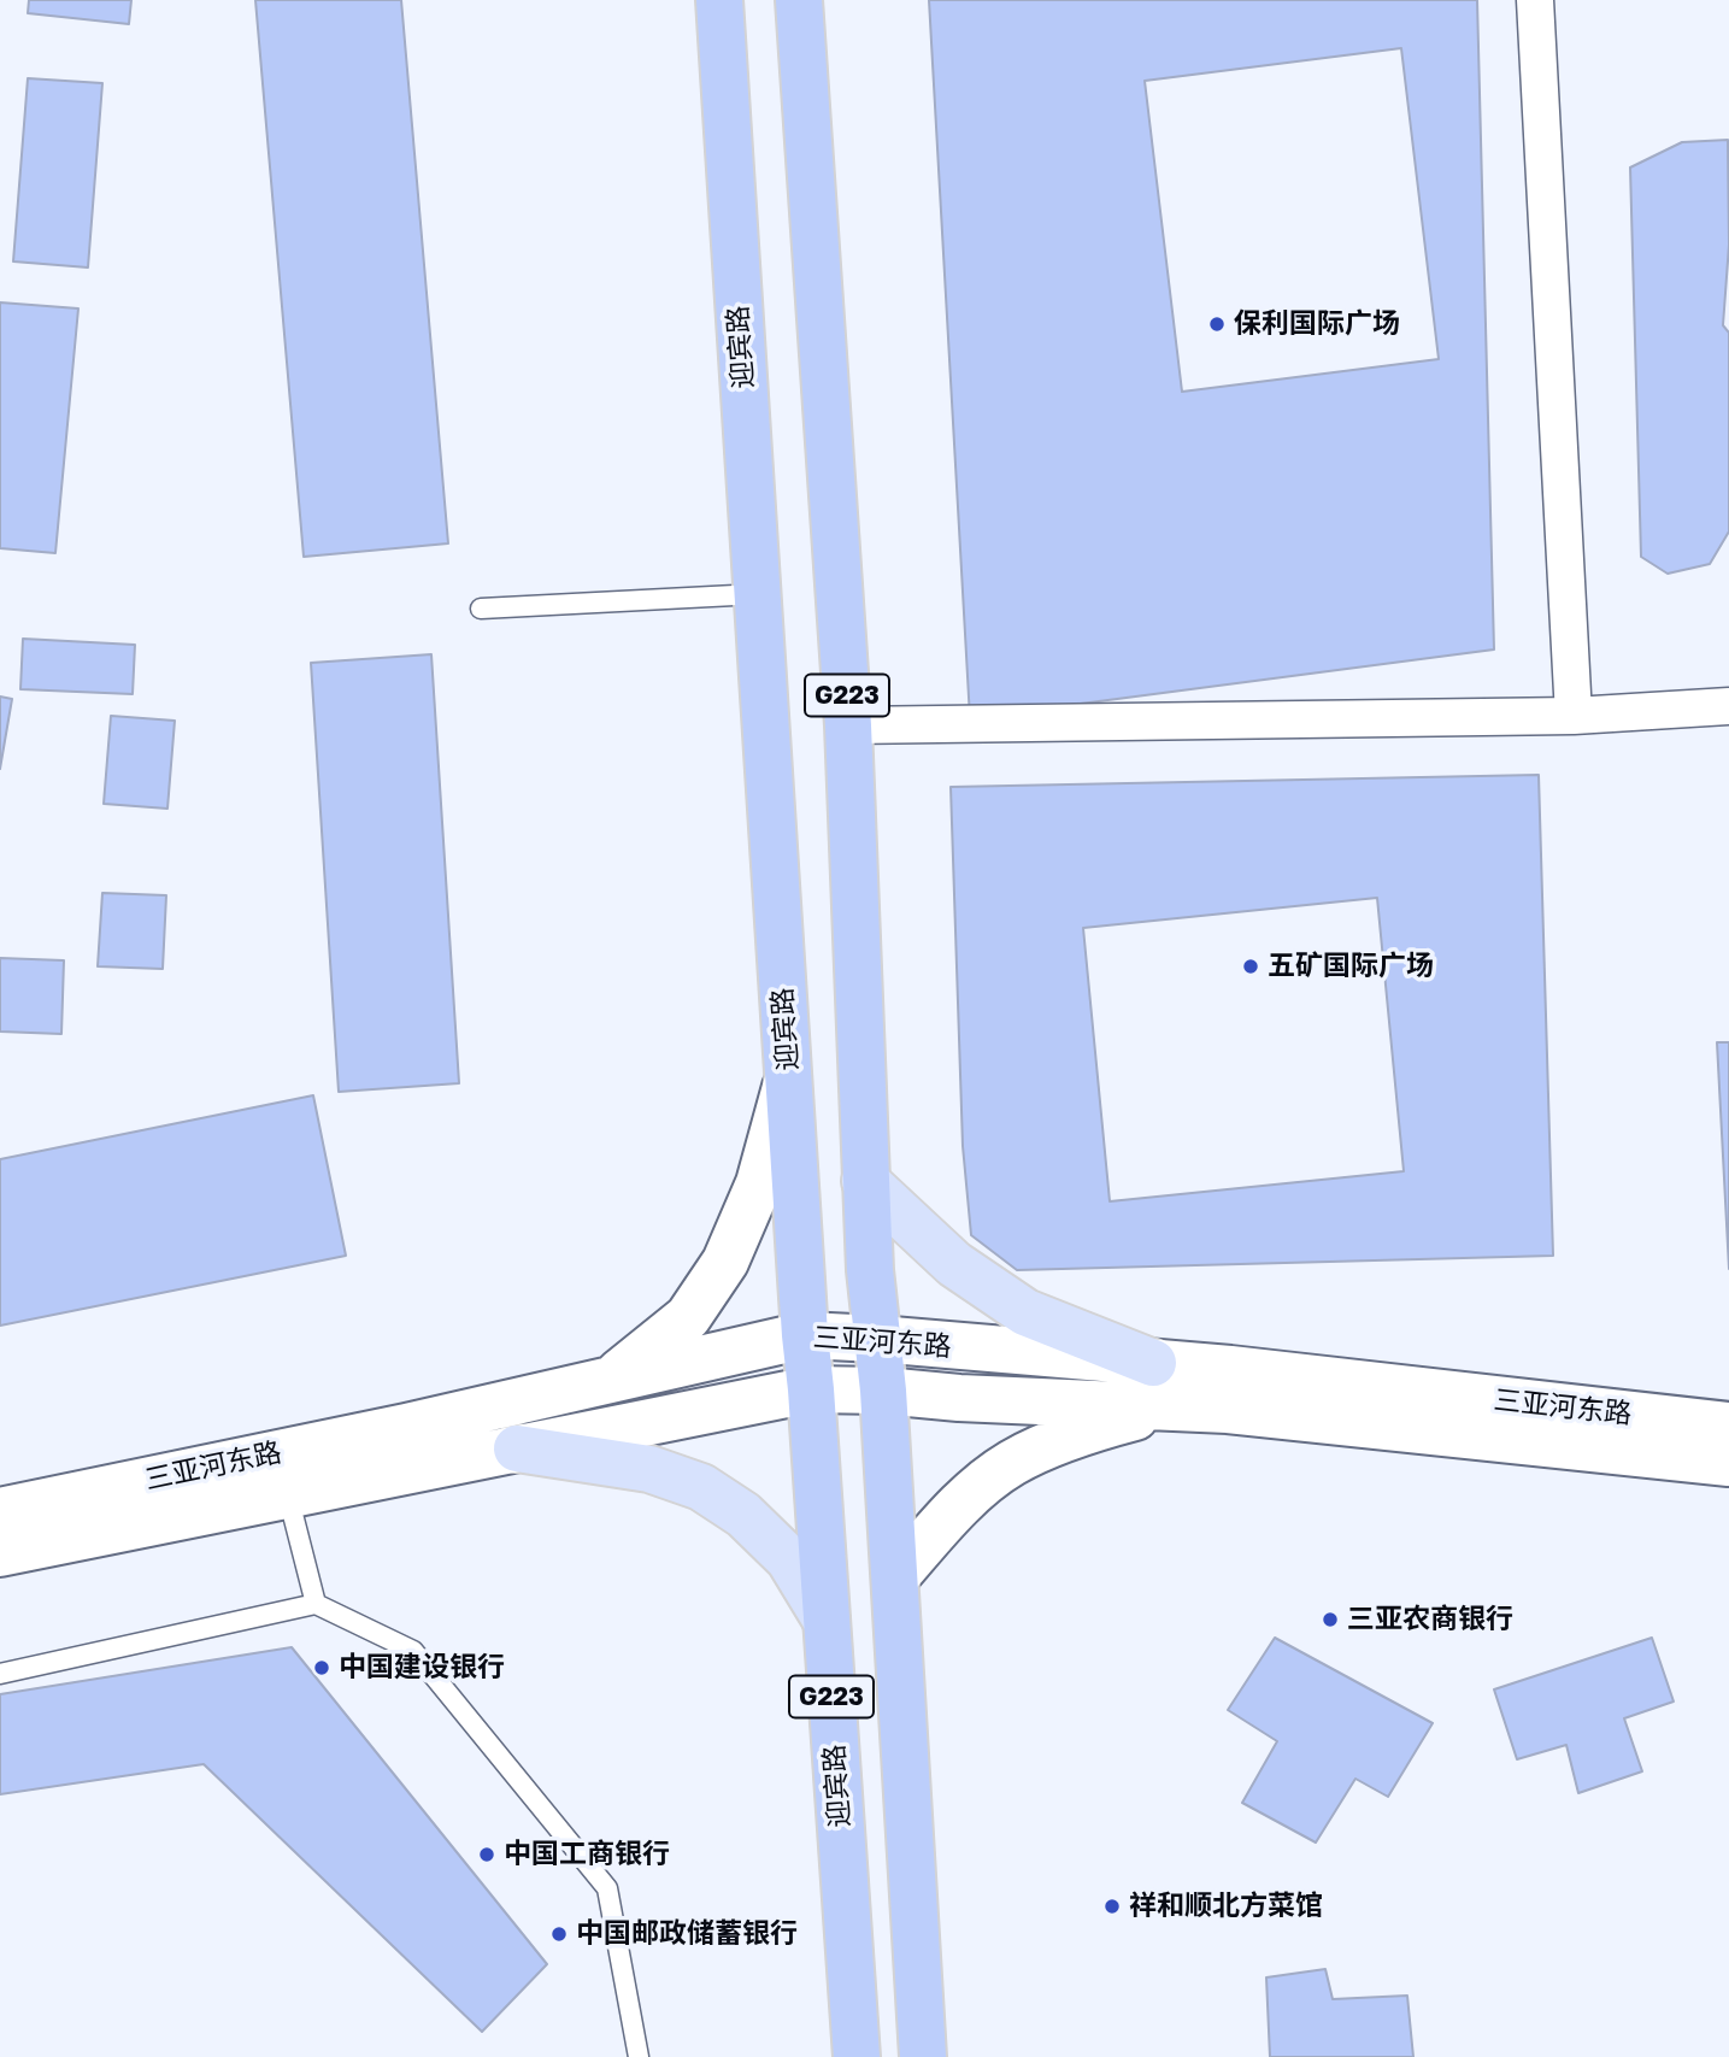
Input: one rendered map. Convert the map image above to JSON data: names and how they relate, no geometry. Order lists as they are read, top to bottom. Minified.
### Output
{"streets":{"highway":["迎宾路","G223"],"main road":["三亚河东路"]},"crossings":[["迎宾路","三亚河东路"],["G223","三亚河东路"]],"places":["保利国际广场","五矿国际广场","三亚农商银行","中国建设银行","中国工商银行","祥和顺北方菜馆","中国邮政储蓄银行"]}
